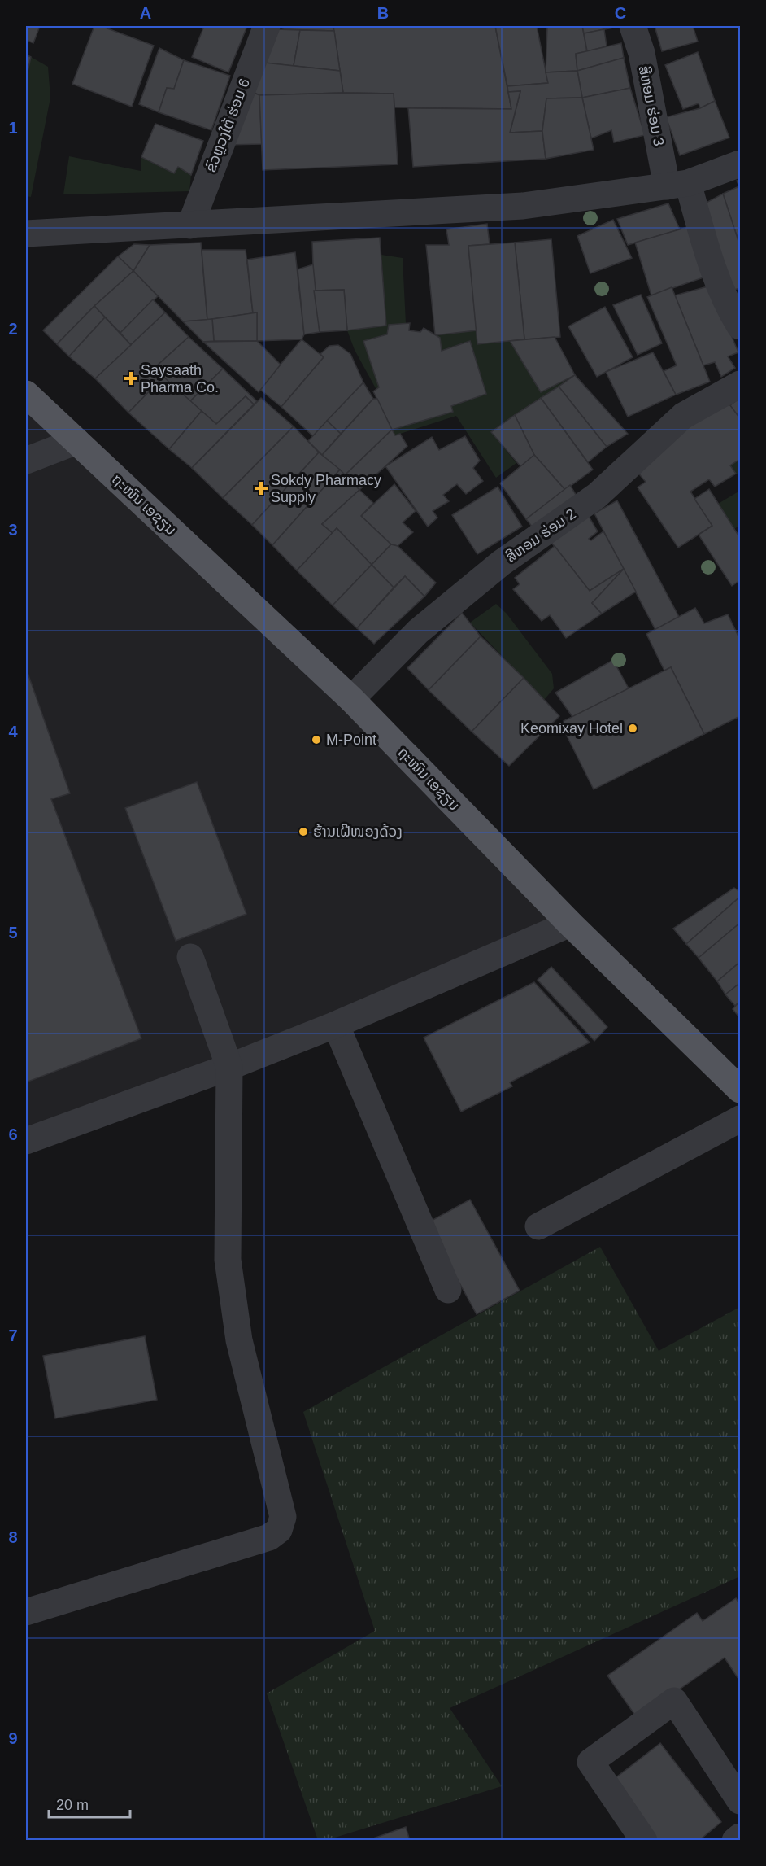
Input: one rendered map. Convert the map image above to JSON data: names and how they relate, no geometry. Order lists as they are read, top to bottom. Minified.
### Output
{"streets":{"main road":["ຖະໜົນ ເອຊຽນ"],"street":["ສີຫອມ ຮ່ອມ 3","ຂົວຫຼວງໃຕ້ ຮ່ອມ 6","ສີຫອມ ຮ່ອມ 2"]},"crossings":[["ຖະໜົນ ເອຊຽນ","ສີຫອມ ຮ່ອມ 2"]],"places":{"health":["Saysaath Pharma Co.","Sokdy Pharmacy Supply"],"other":["Keomixay Hotel","M-Point","ຮ້ານເຝີໜອງດ້ວງ"]},"scale_bar":"20 m","grid":{"columns":["A","B","C"],"rows":["1","2","3","4","5","6","7","8","9"]}}
